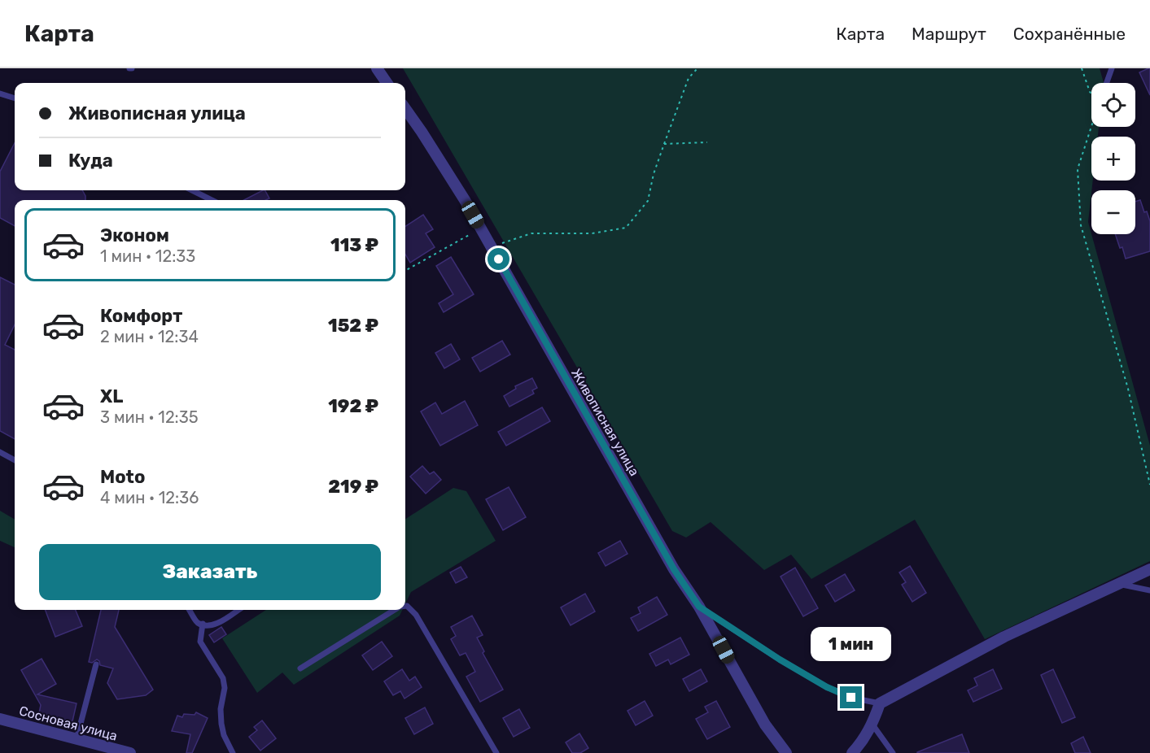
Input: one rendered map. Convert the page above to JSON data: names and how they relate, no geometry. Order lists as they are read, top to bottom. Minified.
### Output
{"streets":{"street":["Живописная улица","Сосновая улица"]},"page":{"header":"Карта","nav":["Карта","Маршрут","Сохранённые"],"map_buttons":["+","−"],"banner":["Живописная улица","Куда"],"list":[{"name":"Эконом","note":"1 мин · 12:33","value":"113 ₽"},{"name":"Комфорт","note":"2 мин · 12:34","value":"152 ₽"},{"name":"XL","note":"3 мин · 12:35","value":"192 ₽"},{"name":"Moto","note":"4 мин · 12:36","value":"219 ₽"}],"buttons":"Заказать","bubble":"1 мин"}}
